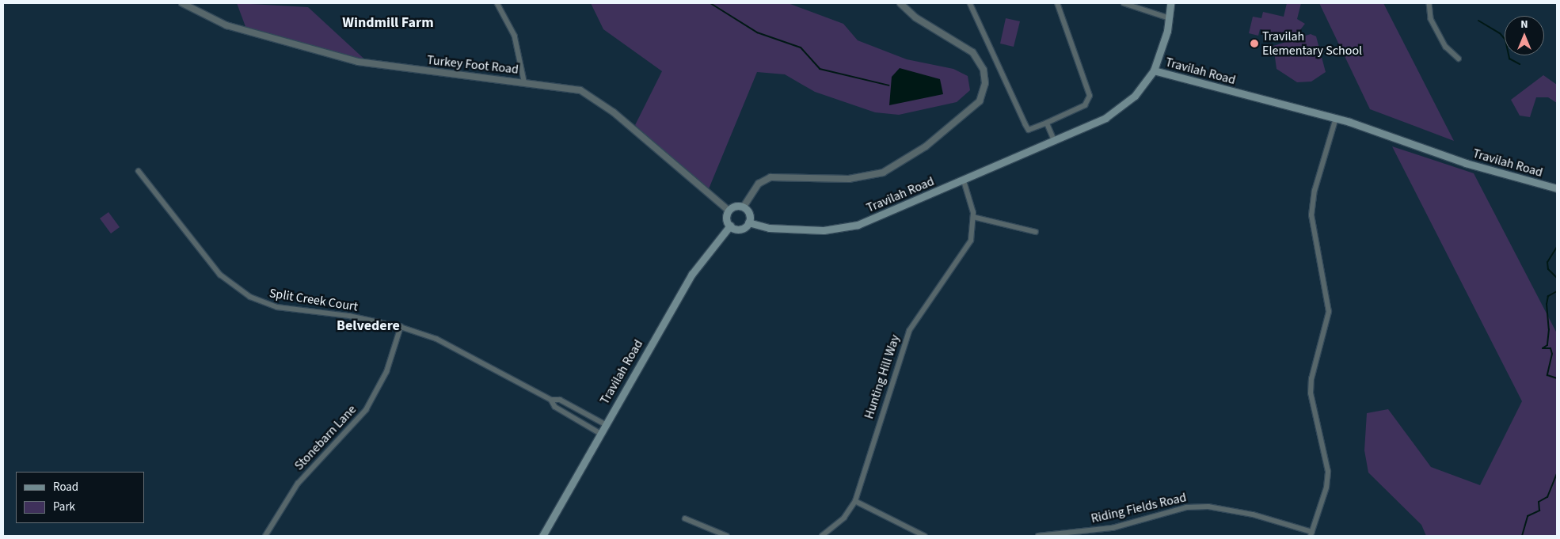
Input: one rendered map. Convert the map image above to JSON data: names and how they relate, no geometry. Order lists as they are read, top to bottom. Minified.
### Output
{"streets":{"main road":["Travilah Road"],"street":["Turkey Foot Road","Split Creek Court","Hunting Hill Way","Stonebarn Lane","Riding Fields Road"]},"crossings":[["Turkey Foot Road","Travilah Road"],["Travilah Road","Split Creek Court"],["Travilah Road","Hunting Hill Way"],["Split Creek Court","Stonebarn Lane"]],"districts":["Windmill Farm","Belvedere"],"places":["Travilah Elementary School"],"legend":["Road","Park"],"north":"top"}
